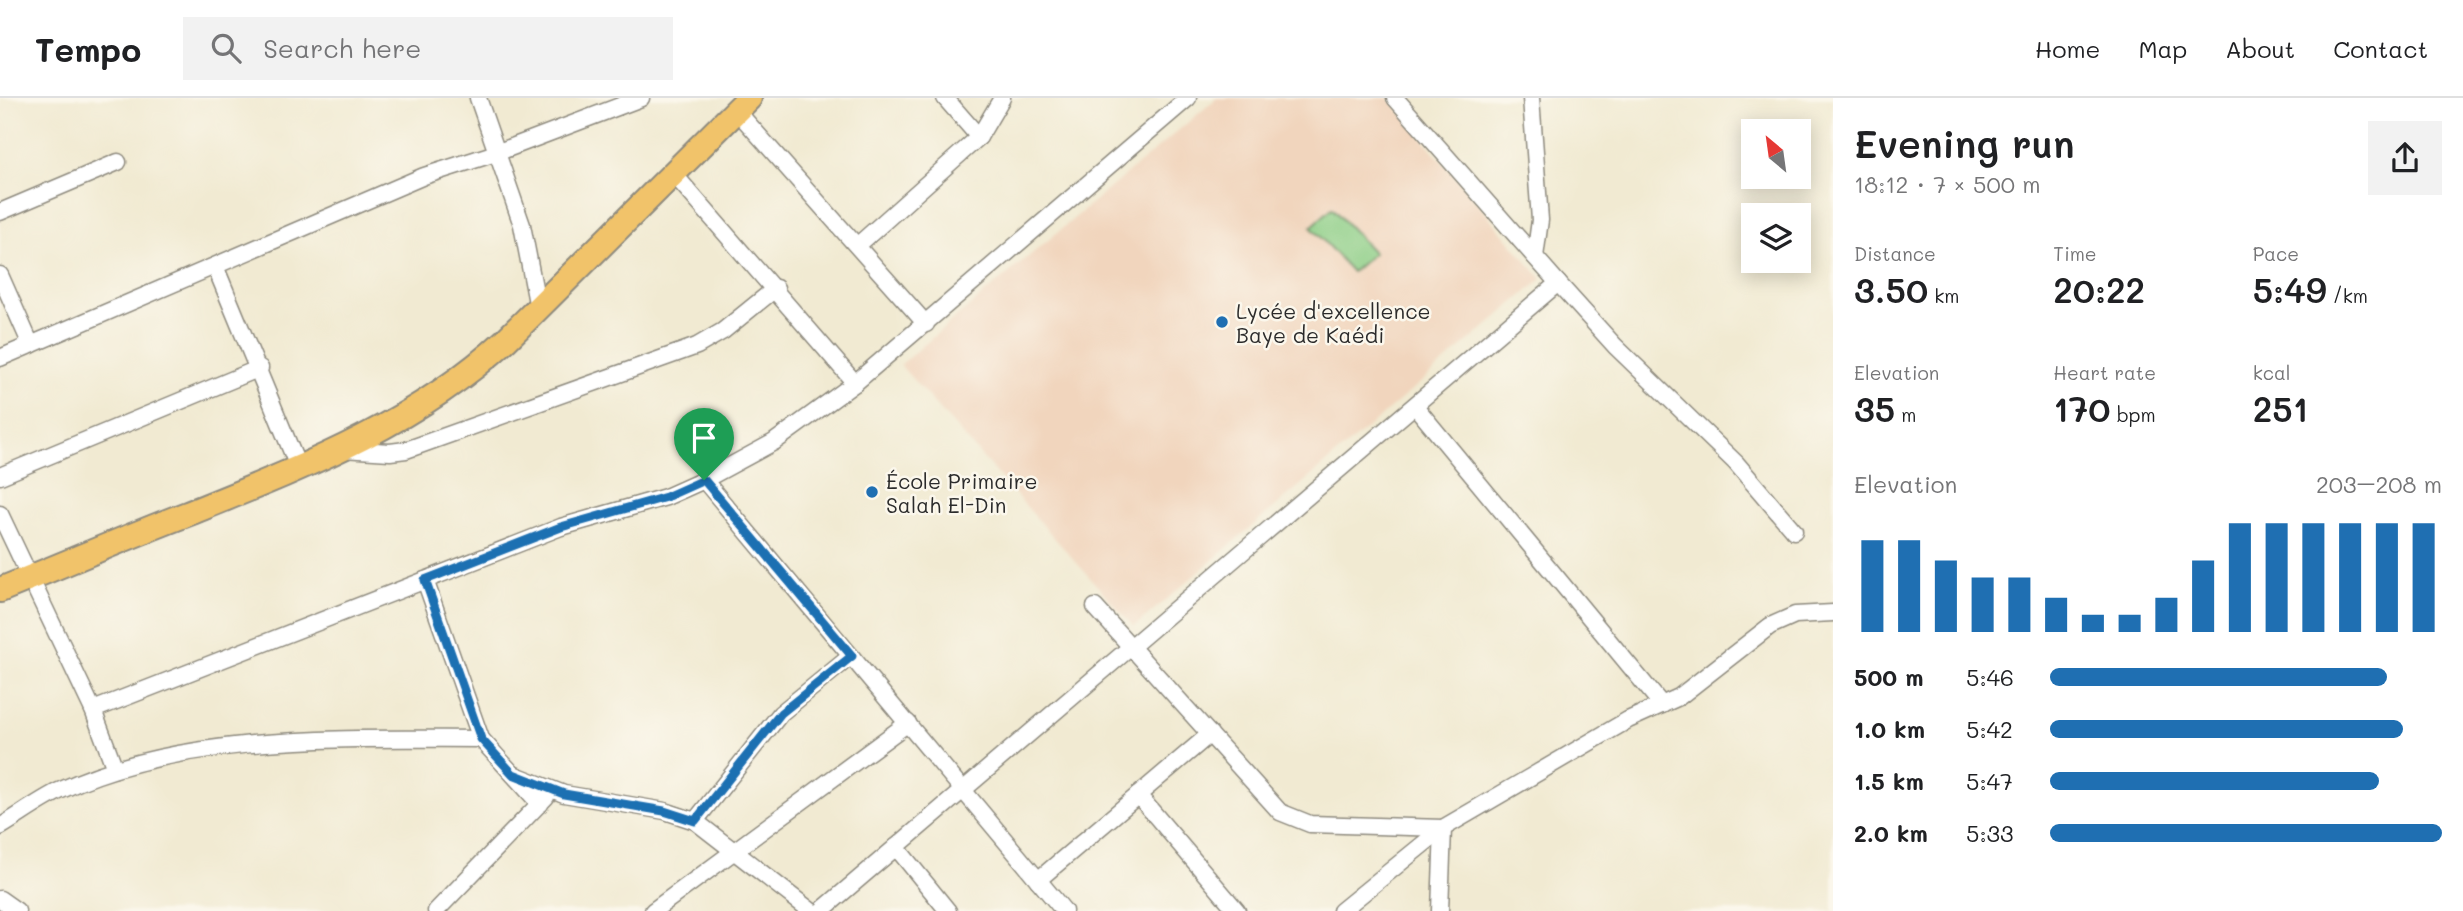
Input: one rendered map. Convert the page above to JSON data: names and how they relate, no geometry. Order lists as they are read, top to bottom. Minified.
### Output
{"places":["Lycée d'excellence Baye de Kaédi","École Primaire Salah El-Din"],"north":"top left","page":{"header":"Tempo","search":"Search here","nav":["Home","Map","About","Contact"],"heading":["Evening run","18:12 · 7 × 500 m"],"stats":[["Distance","3.50 km"],["Time","20:22"],["Pace","5:49 /km"],["Elevation","35 m"],["Heart rate","170 bpm"],["kcal","251"]],"chart":["Elevation","203–208 m"],"list":[{"name":"500 m","note":"5:46"},{"name":"1.0 km","note":"5:42"},{"name":"1.5 km","note":"5:47"},{"name":"2.0 km","note":"5:33"}]}}
